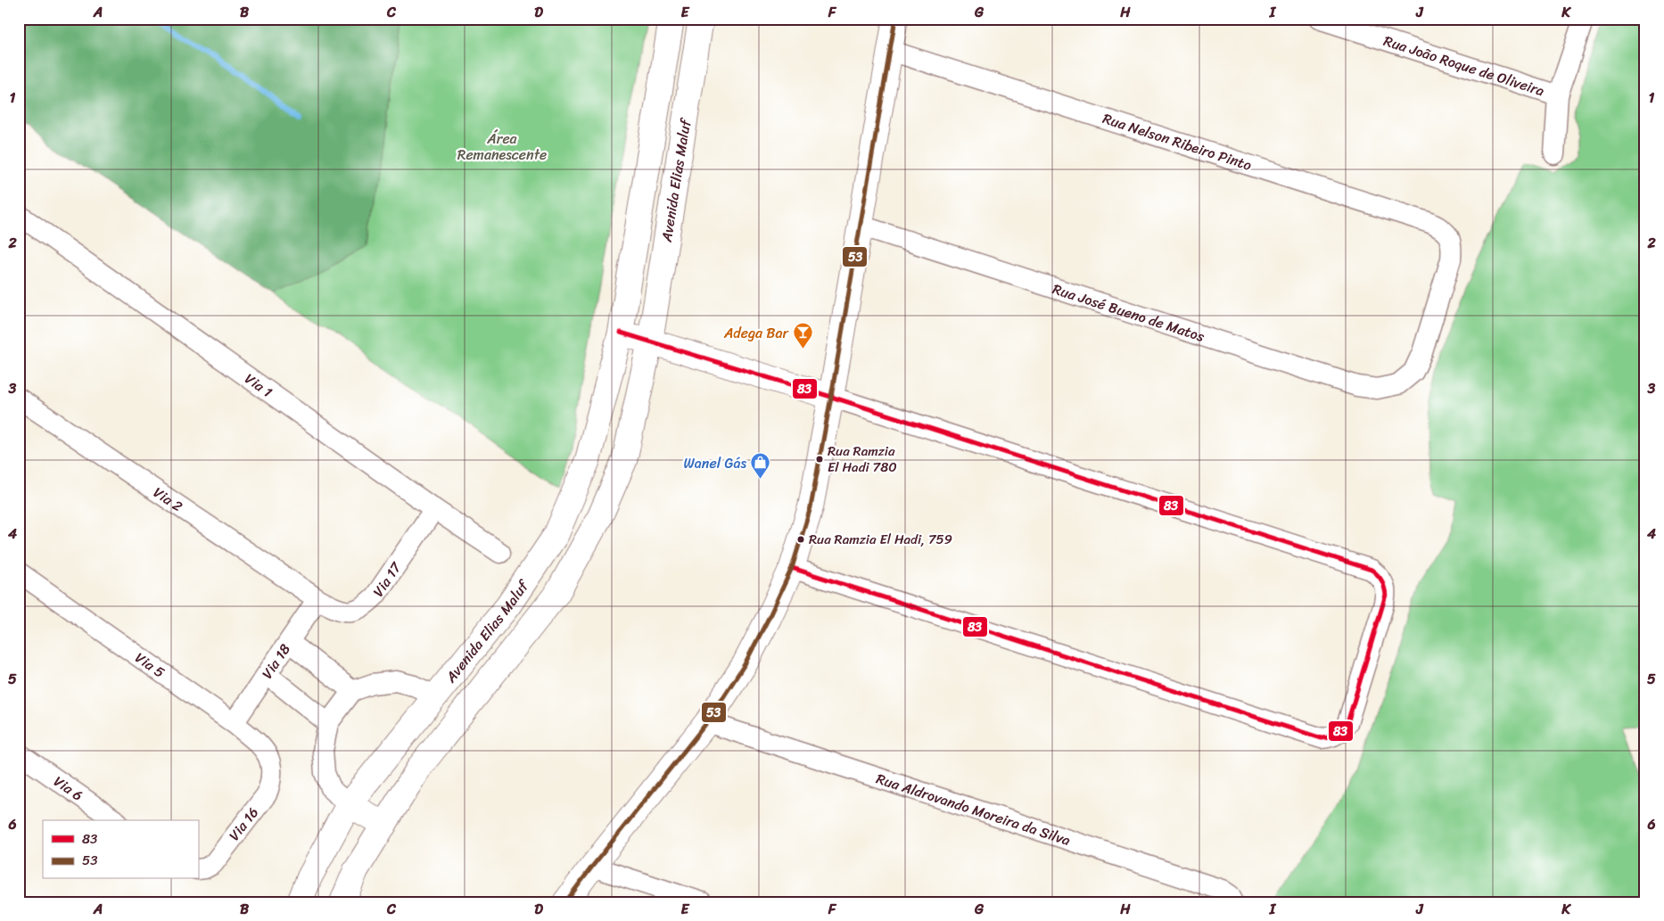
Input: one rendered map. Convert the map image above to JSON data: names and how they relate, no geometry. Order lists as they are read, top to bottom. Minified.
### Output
{"streets":{"street":["Rua João Roque de Oliveira","Rua Nelson Ribeiro Pinto","Avenida Elias Maluf","Rua José Bueno de Matos","Via 1","Via 2","Via 17","Via 18","Via 5","Via 6","Rua Aldrovando Moreira da Silva","Via 16"]},"crossings":[["Rua Nelson Ribeiro Pinto","Rua José Bueno de Matos"],["Via 1","Via 17"],["Via 2","Via 17"],["Via 2","Via 18"],["Via 17","Via 18"],["Via 18","Via 5"],["Via 5","Via 16"]],"parks":["Área Remanescente"],"places":{"bar":["Adega Bar"],"other":["Rua Ramzia El Hadi 780","Rua Ramzia El Hadi, 759"],"shop":["Wanel Gás"]},"lines":["transit line 53","transit line 83"],"legend":["83","53"],"grid":{"columns":["A","B","C","D","E","F","G","H","I","J","K"],"rows":["1","2","3","4","5","6"]}}
